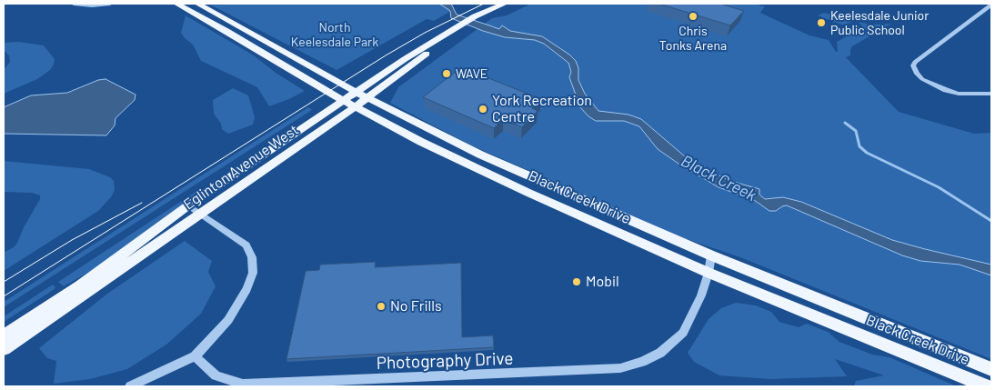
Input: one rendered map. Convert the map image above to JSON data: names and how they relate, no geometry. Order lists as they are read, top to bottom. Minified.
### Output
{"streets":{"main road":["Eglinton Avenue West","Black Creek Drive"],"street":["Photography Drive"]},"crossings":[["Eglinton Avenue West","Black Creek Drive"],["Black Creek Drive","Photography Drive"]],"water":["Black Creek"],"parks":["North Keelesdale Park"],"places":["Chris Tonks Arena","Keelesdale Junior Public School","WAVE","York Recreation Centre","Mobil","No Frills"]}
